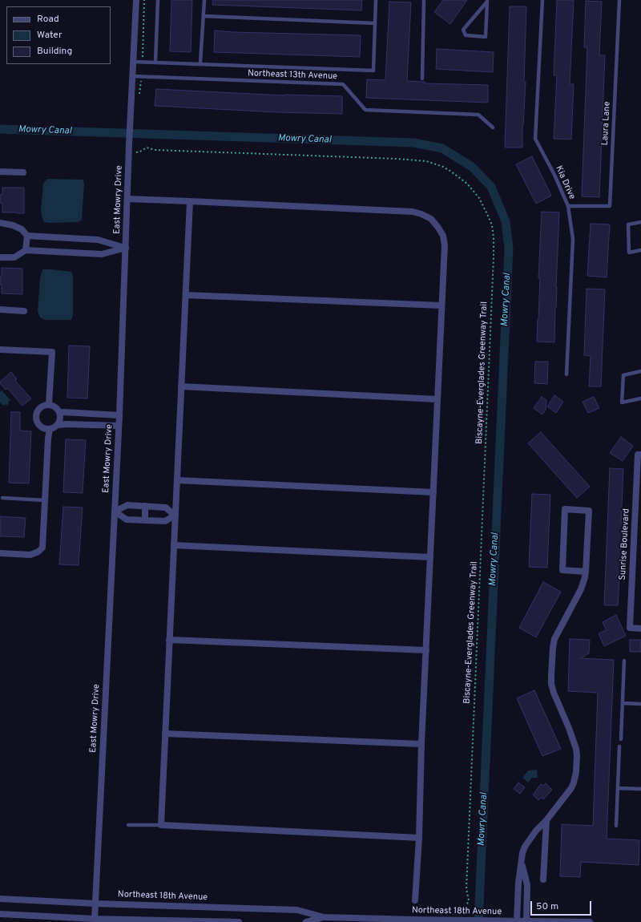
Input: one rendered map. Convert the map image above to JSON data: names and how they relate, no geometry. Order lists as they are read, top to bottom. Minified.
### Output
{"streets":{"street":["East Mowry Drive","Sunrise Boulevard","Northeast 18th Avenue"],"lane":["Northeast 13th Avenue","Laura Lane","Kia Drive"],"path":["Biscayne-Everglades Greenway Trail"]},"crossings":[["Northeast 13th Avenue","East Mowry Drive"],["Laura Lane","Kia Drive"],["East Mowry Drive","Northeast 18th Avenue"]],"water":["Mowry Canal"],"legend":["Road","Water","Building"],"scale_bar":"50 m"}
